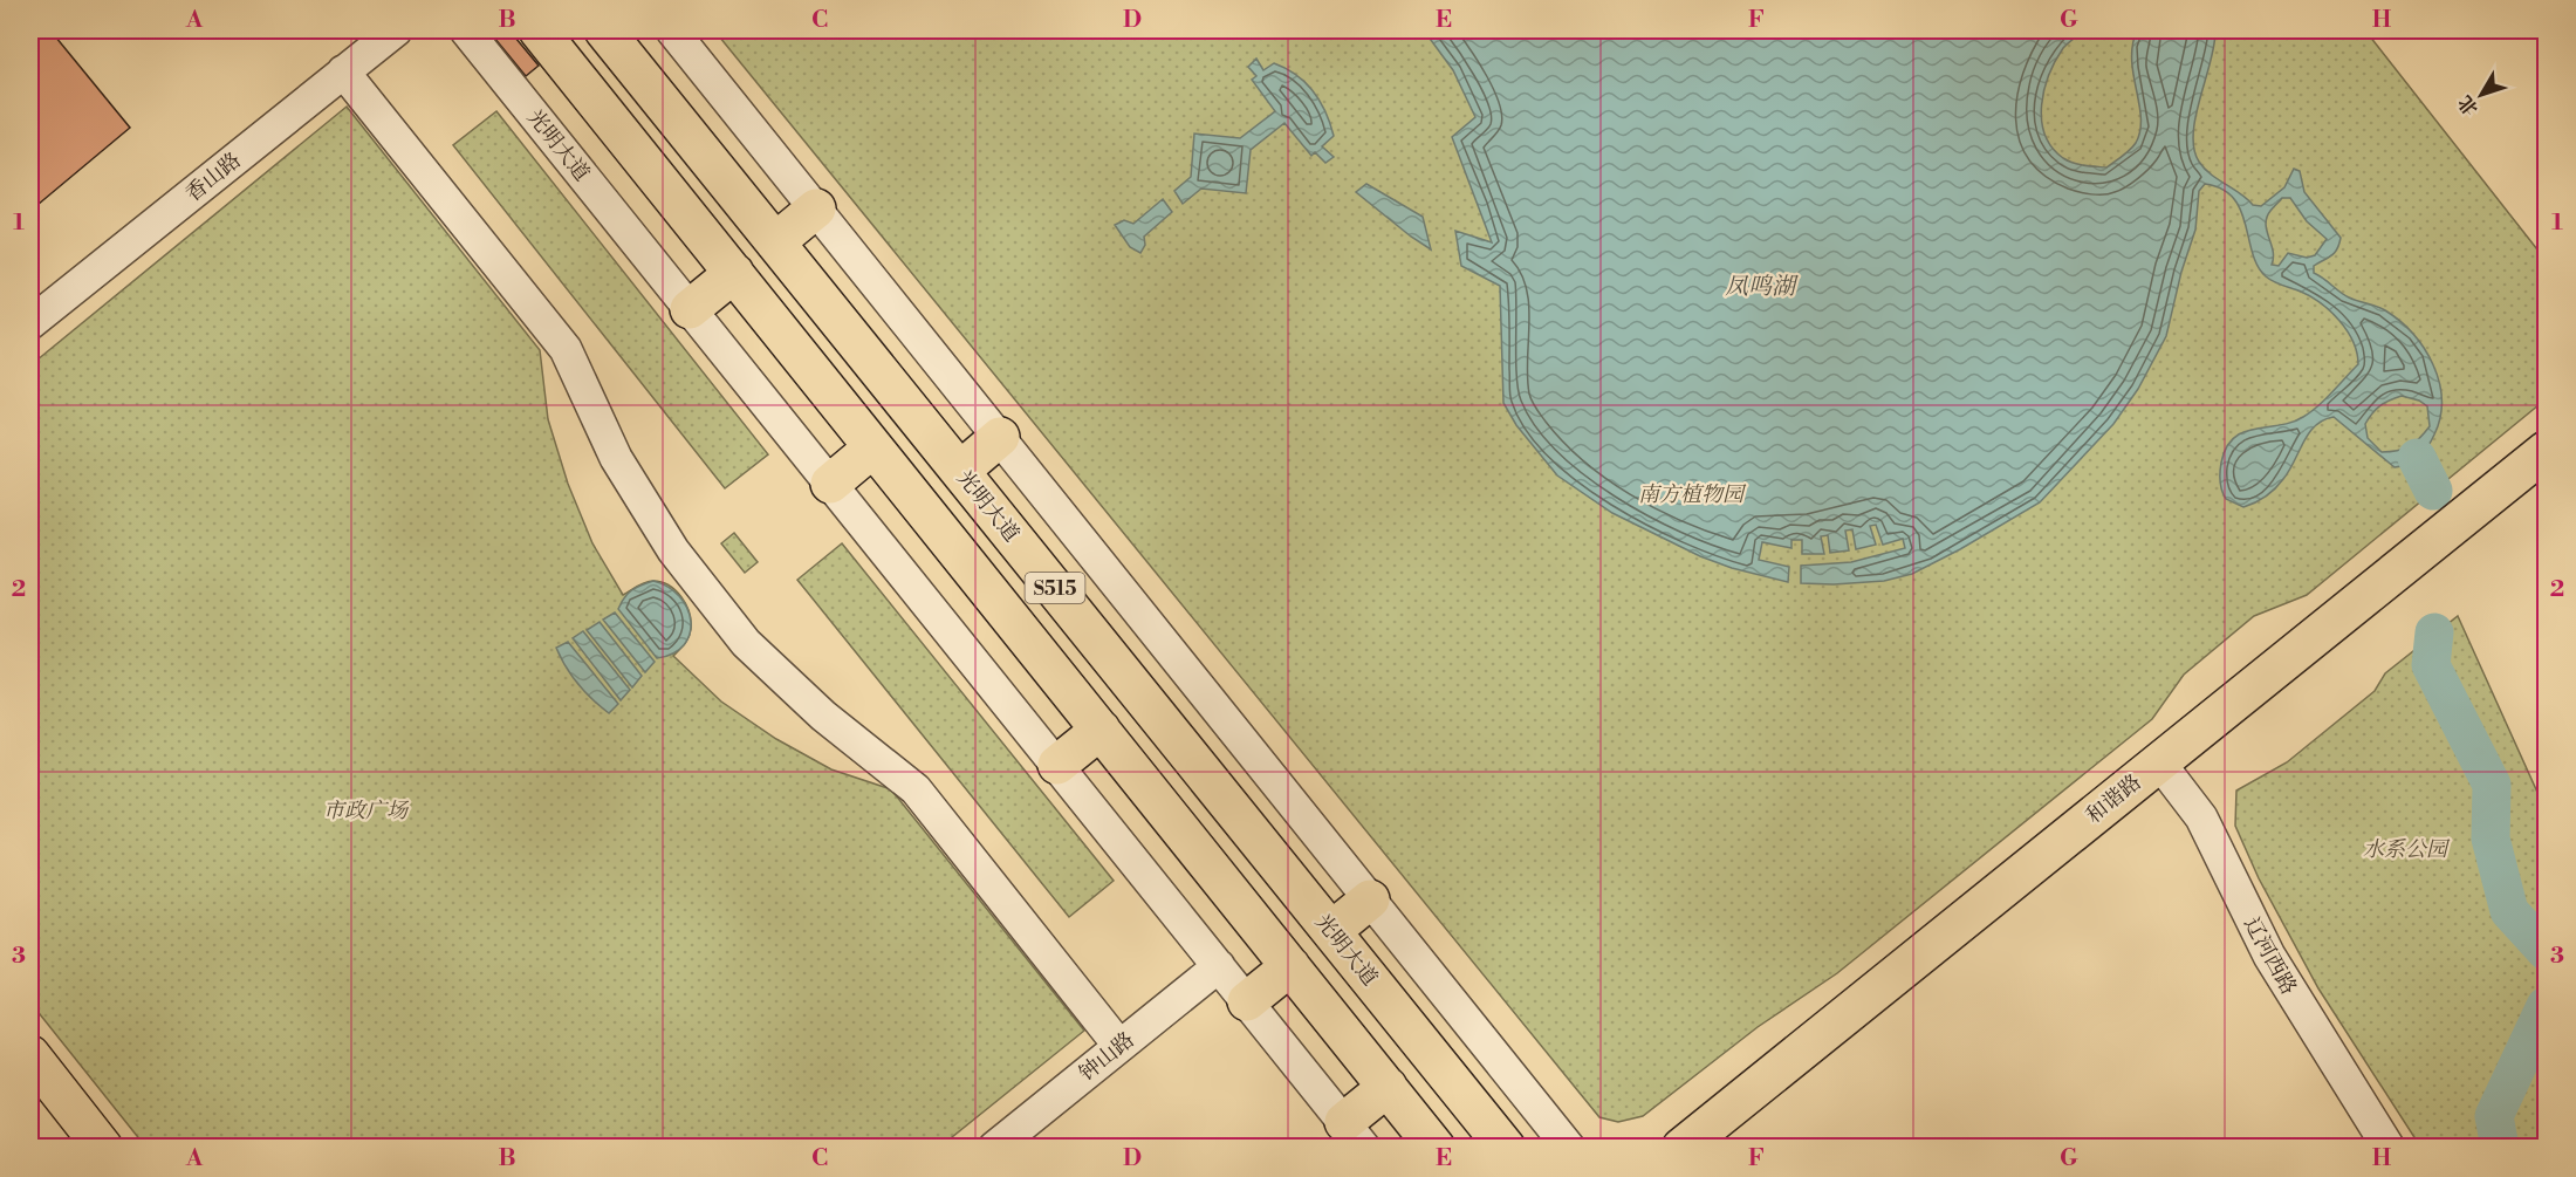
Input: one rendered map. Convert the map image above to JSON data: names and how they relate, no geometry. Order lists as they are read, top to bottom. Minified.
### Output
{"streets":{"main road":["光明大道","S515","和谐路"],"street":["香山路","辽河西路","钟山路"]},"crossings":[["光明大道","钟山路"],["和谐路","辽河西路"]],"water":["凤鸣湖"],"parks":["南方植物园","市政广场","水系公园"],"north":"bottom left","grid":{"columns":["A","B","C","D","E","F","G","H"],"rows":["1","2","3"]}}
